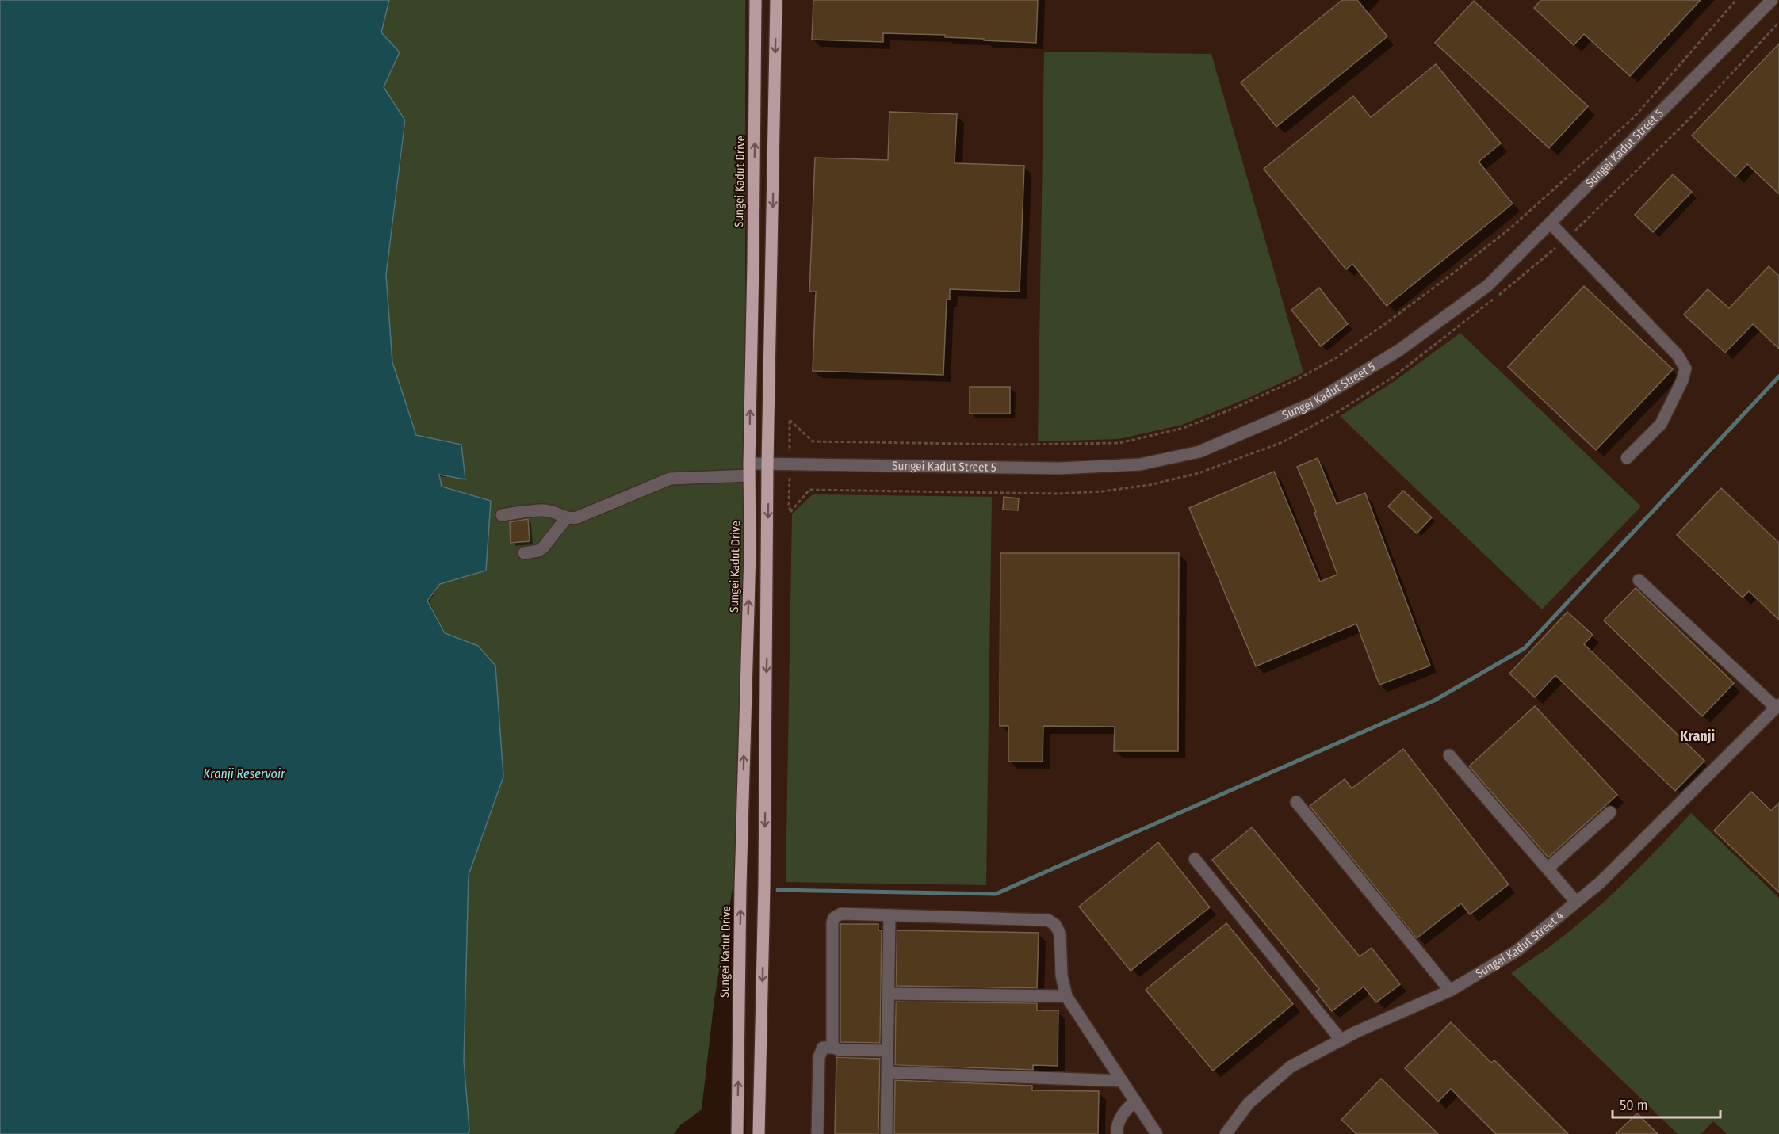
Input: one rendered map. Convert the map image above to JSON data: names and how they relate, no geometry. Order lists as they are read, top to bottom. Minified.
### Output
{"streets":{"main road":["Sungei Kadut Drive"],"street":["Sungei Kadut Street 5","Sungei Kadut Street 4"]},"crossings":[["Sungei Kadut Street 5","Sungei Kadut Drive"]],"districts":["Kranji"],"water":["Kranji Reservoir"],"scale_bar":"50 m"}
